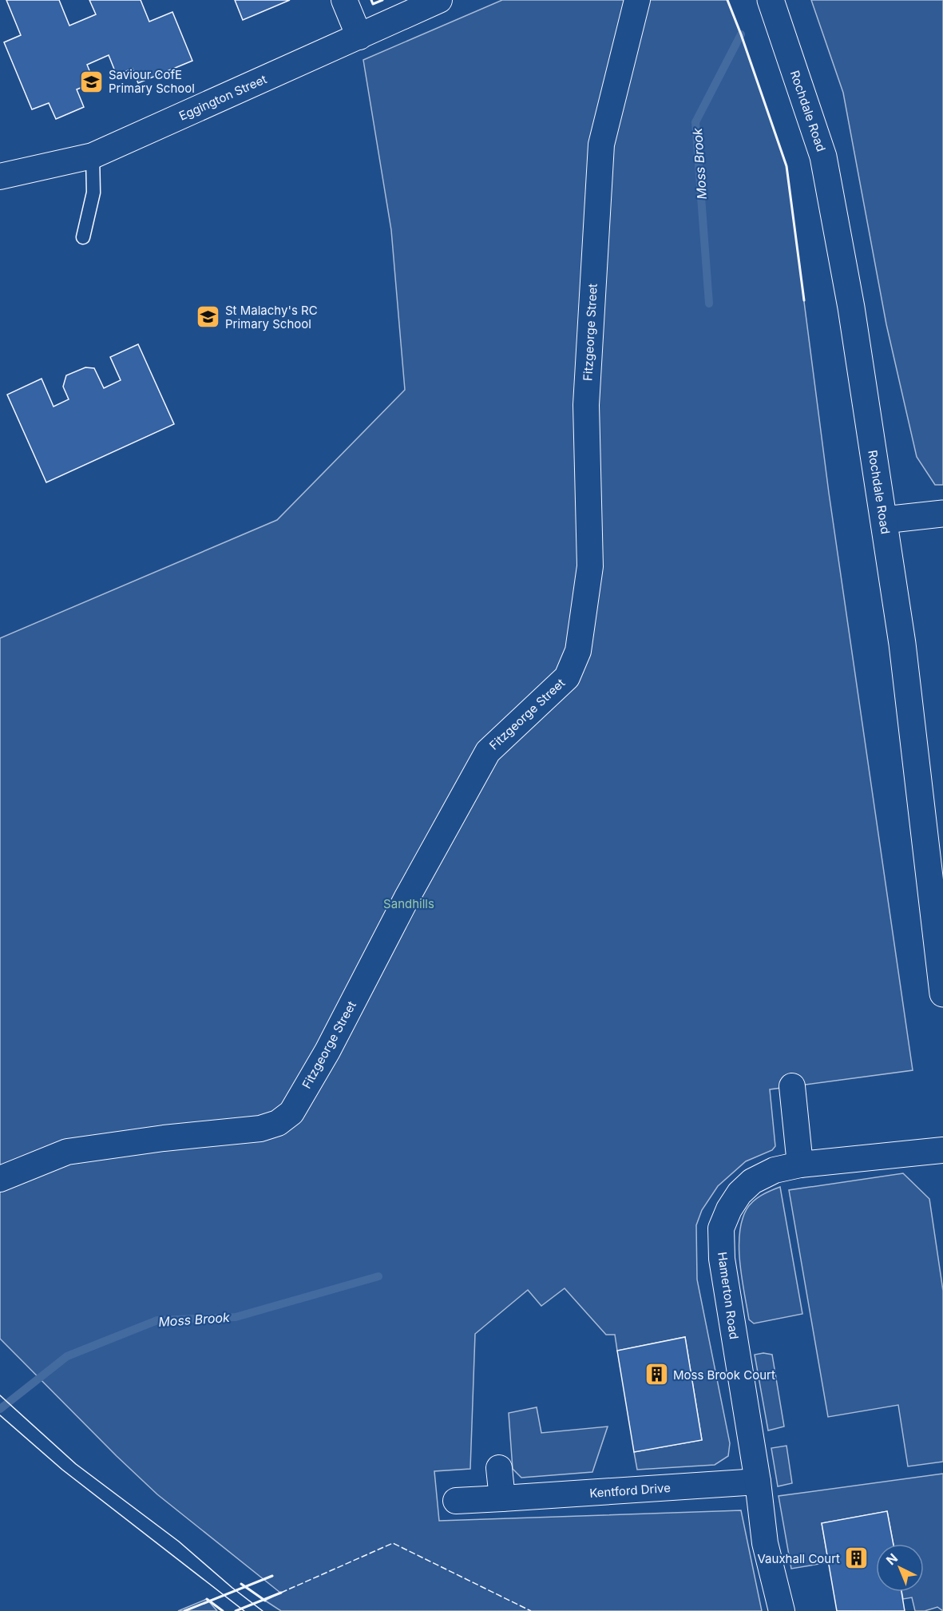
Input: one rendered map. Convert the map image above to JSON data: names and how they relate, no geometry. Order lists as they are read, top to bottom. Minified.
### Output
{"streets":{"main road":["Rochdale Road"],"street":["Eggington Street","Fitzgeorge Street","Hamerton Road","Kentford Drive"]},"crossings":[["Hamerton Road","Kentford Drive"]],"water":["Moss Brook"],"parks":["Sandhills"],"places":{"school or university":["Saviour CofE Primary School","St Malachy's RC Primary School"],"building":["Moss Brook Court","Vauxhall Court"]},"north":"top left"}
